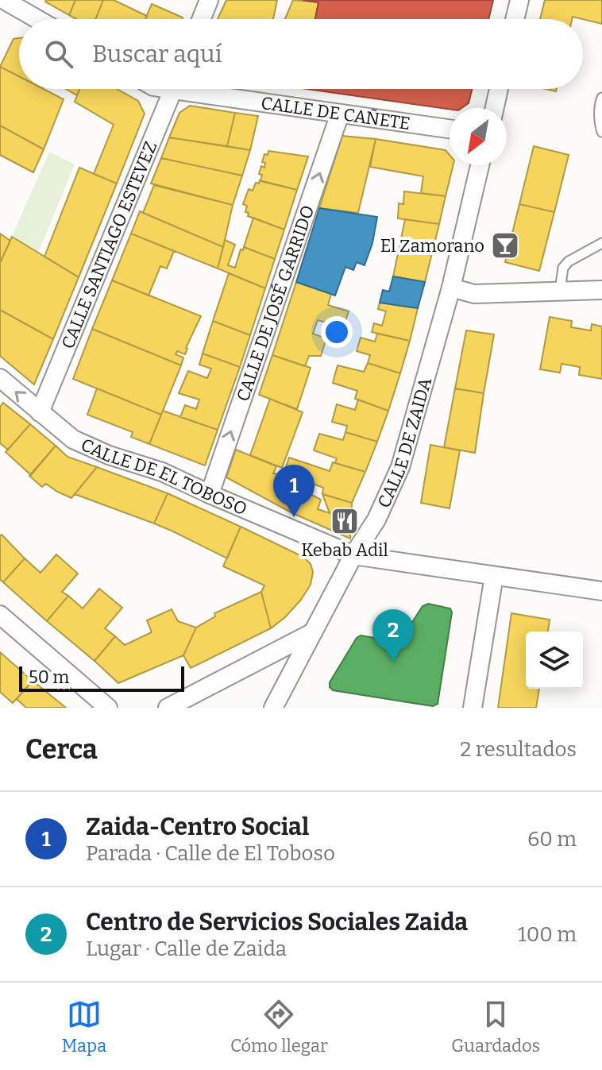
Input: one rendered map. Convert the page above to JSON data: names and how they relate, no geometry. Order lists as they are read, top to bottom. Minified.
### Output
{"streets":{"street":["CALLE DE CAÑETE","CALLE SANTIAGO ESTEVEZ","CALLE DE JOSÉ GARRIDO","CALLE DE ZAIDA","CALLE DE EL TOBOSO"]},"crossings":[["CALLE DE CAÑETE","CALLE DE JOSÉ GARRIDO"],["CALLE SANTIAGO ESTEVEZ","CALLE DE EL TOBOSO"],["CALLE DE JOSÉ GARRIDO","CALLE DE EL TOBOSO"],["CALLE DE ZAIDA","CALLE DE EL TOBOSO"]],"one_way":["CALLE DE JOSÉ GARRIDO"],"places":{"bar":["El Zamorano"],"restaurant":["Kebab Adil"]},"scale_bar":"50 m","north":"bottom left","page":{"search":"Buscar aquí","pins":["1","2"],"scale":"50 m","heading":["Cerca","2 resultados"],"list":[{"mark":"1","name":"Zaida-Centro Social","note":"Parada · Calle de El Toboso","value":"60 m"},{"mark":"2","name":"Centro de Servicios Sociales Zaida","note":"Lugar · Calle de Zaida","value":"100 m"}],"nav":["Mapa","Cómo llegar","Guardados"]}}
